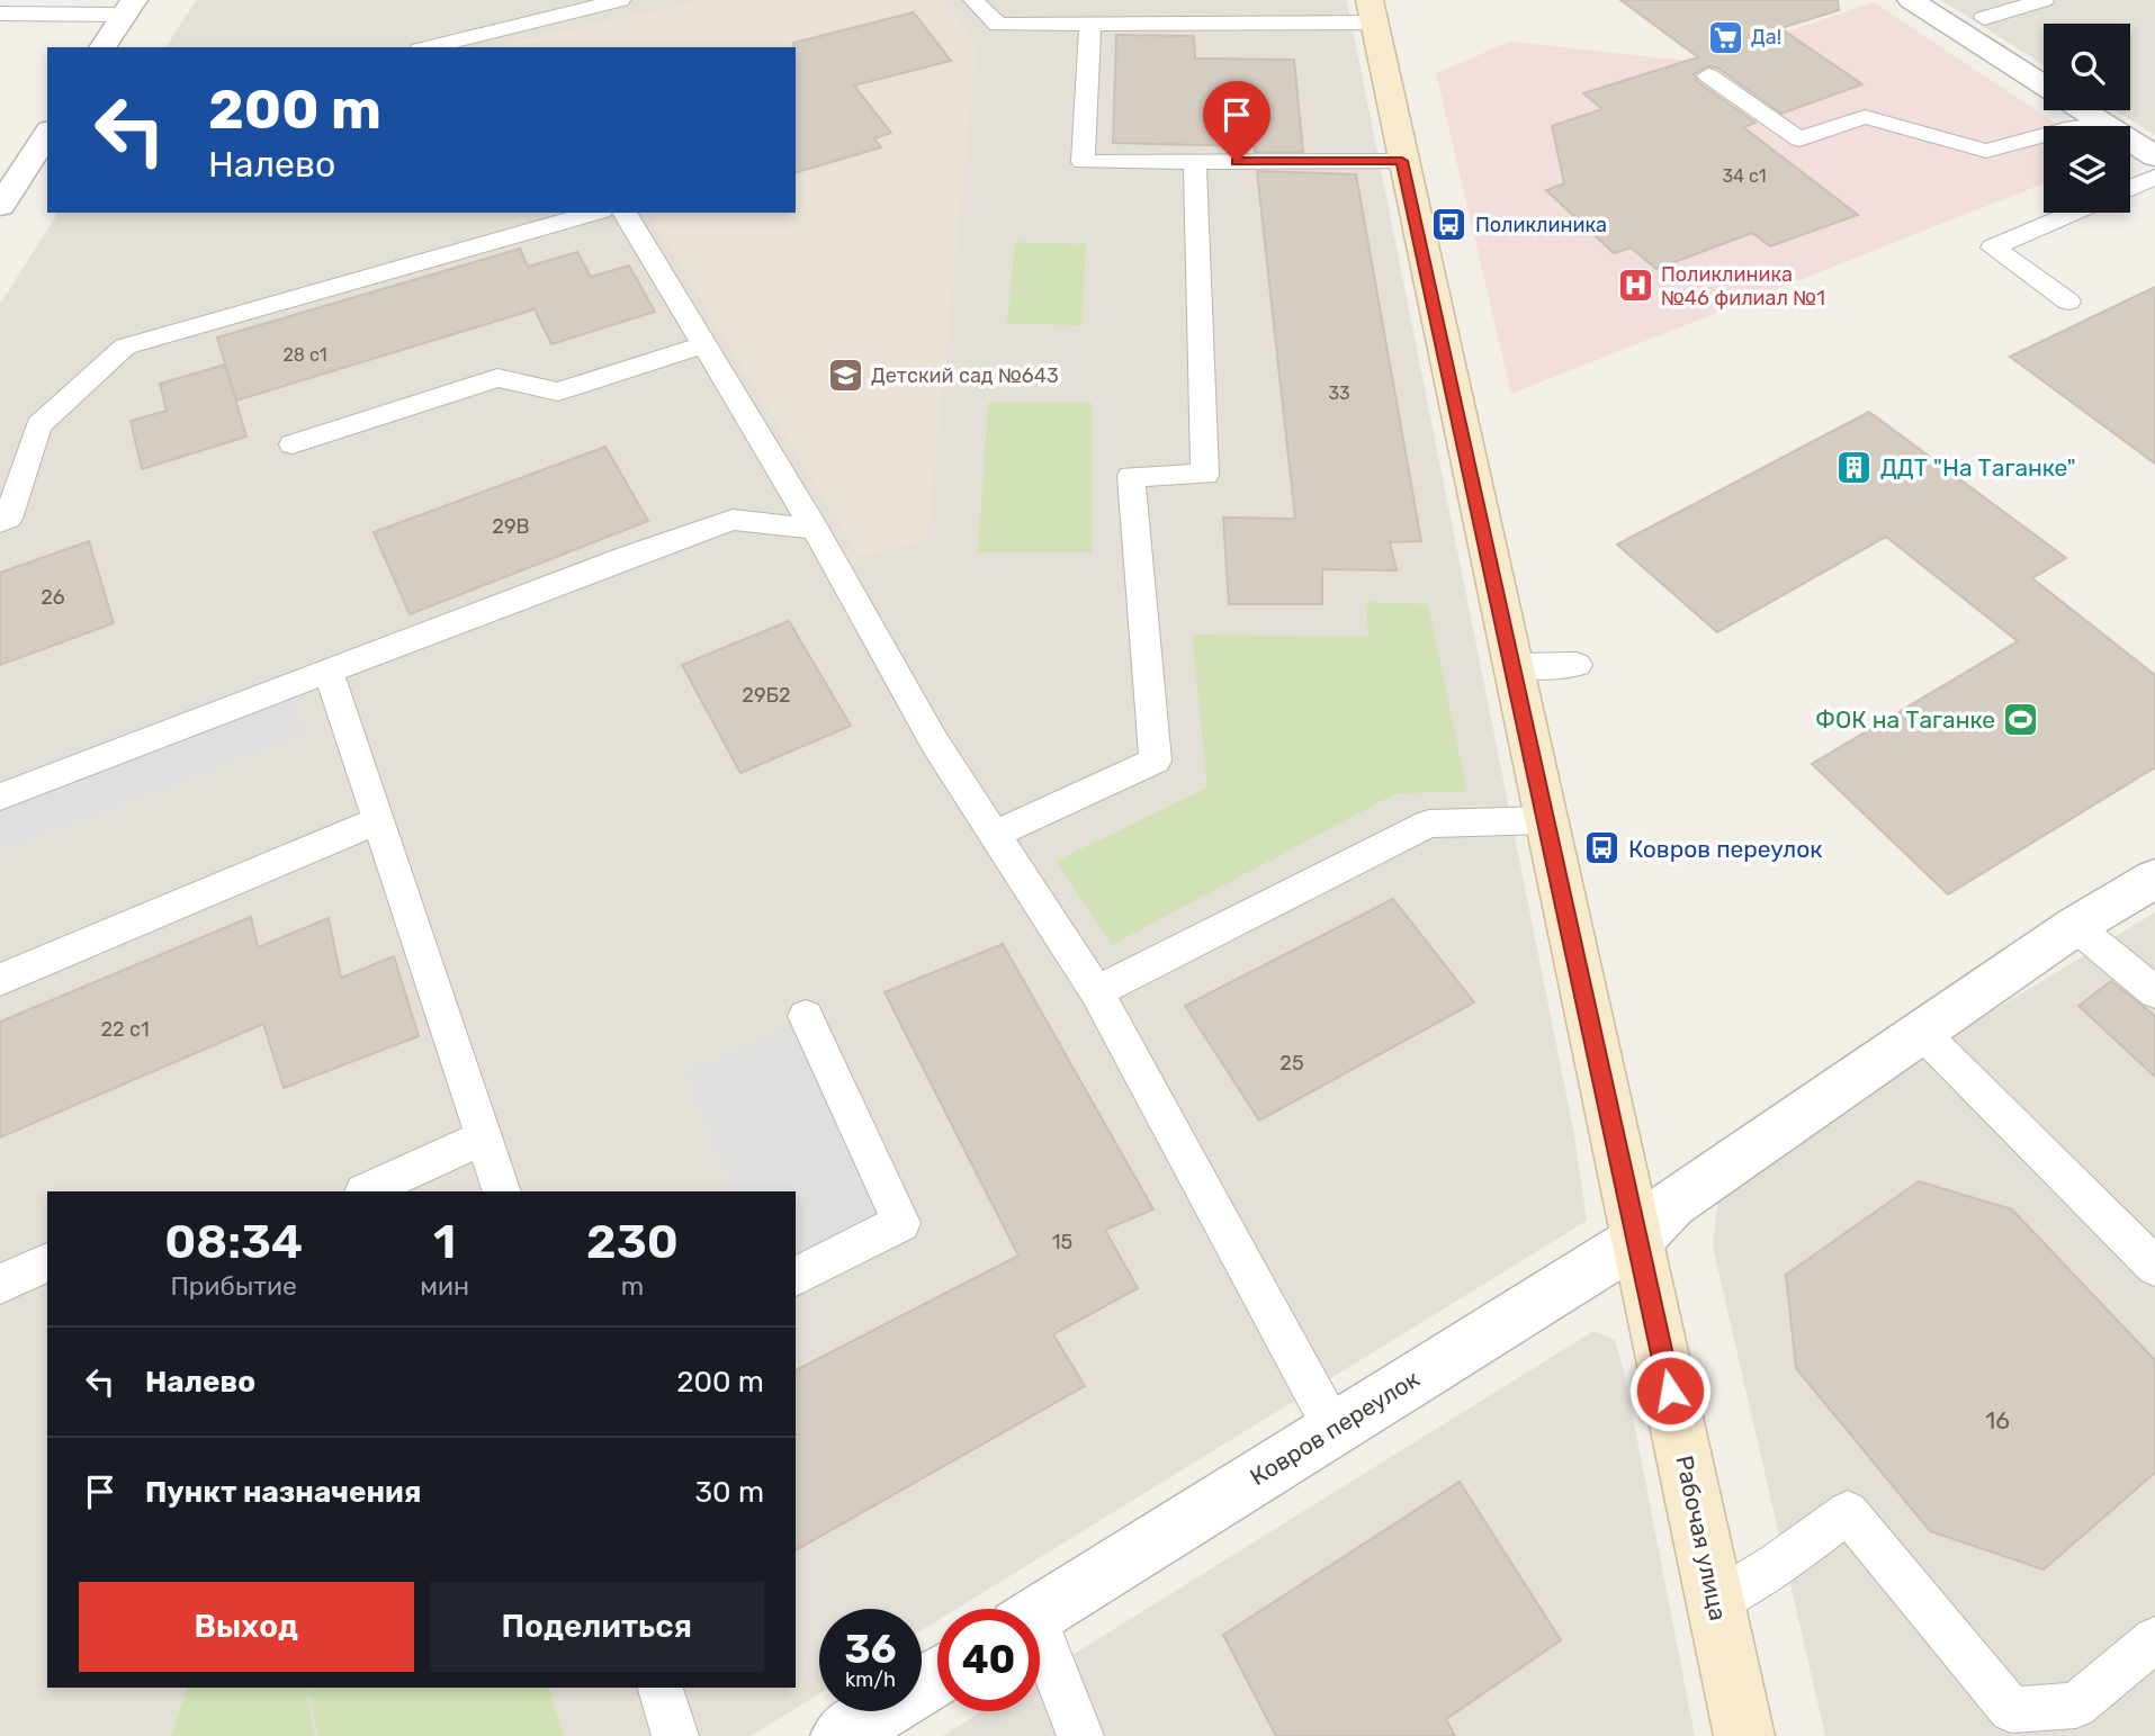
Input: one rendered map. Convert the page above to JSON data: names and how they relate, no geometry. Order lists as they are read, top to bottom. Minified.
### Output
{"streets":{"street":["Ковров переулок","Рабочая улица"]},"crossings":[["Ковров переулок","Рабочая улица"]],"places":{"supermarket":["Да!"],"bus stop":["Поликлиника","Ковров переулок"],"hospital":["Поликлиника №46 филиал №1"],"school or university":["Детский сад №643"],"building":["ДДТ \"На Таганке\""],"sports":["ФОК на Таганке"]},"house_numbers":["34 с1","28 с1","33","29В","26","29Б2","22 с1","25","15","16"],"page":{"turn":["200 m","Налево"],"eta":["08:34","Прибытие","1","мин","230","m"],"list":[{"name":"Налево","value":"200 m"},{"name":"Пункт назначения","value":"30 m"}],"buttons":["Выход","Поделиться"],"speed":"36 km/h","limit":"40"}}
